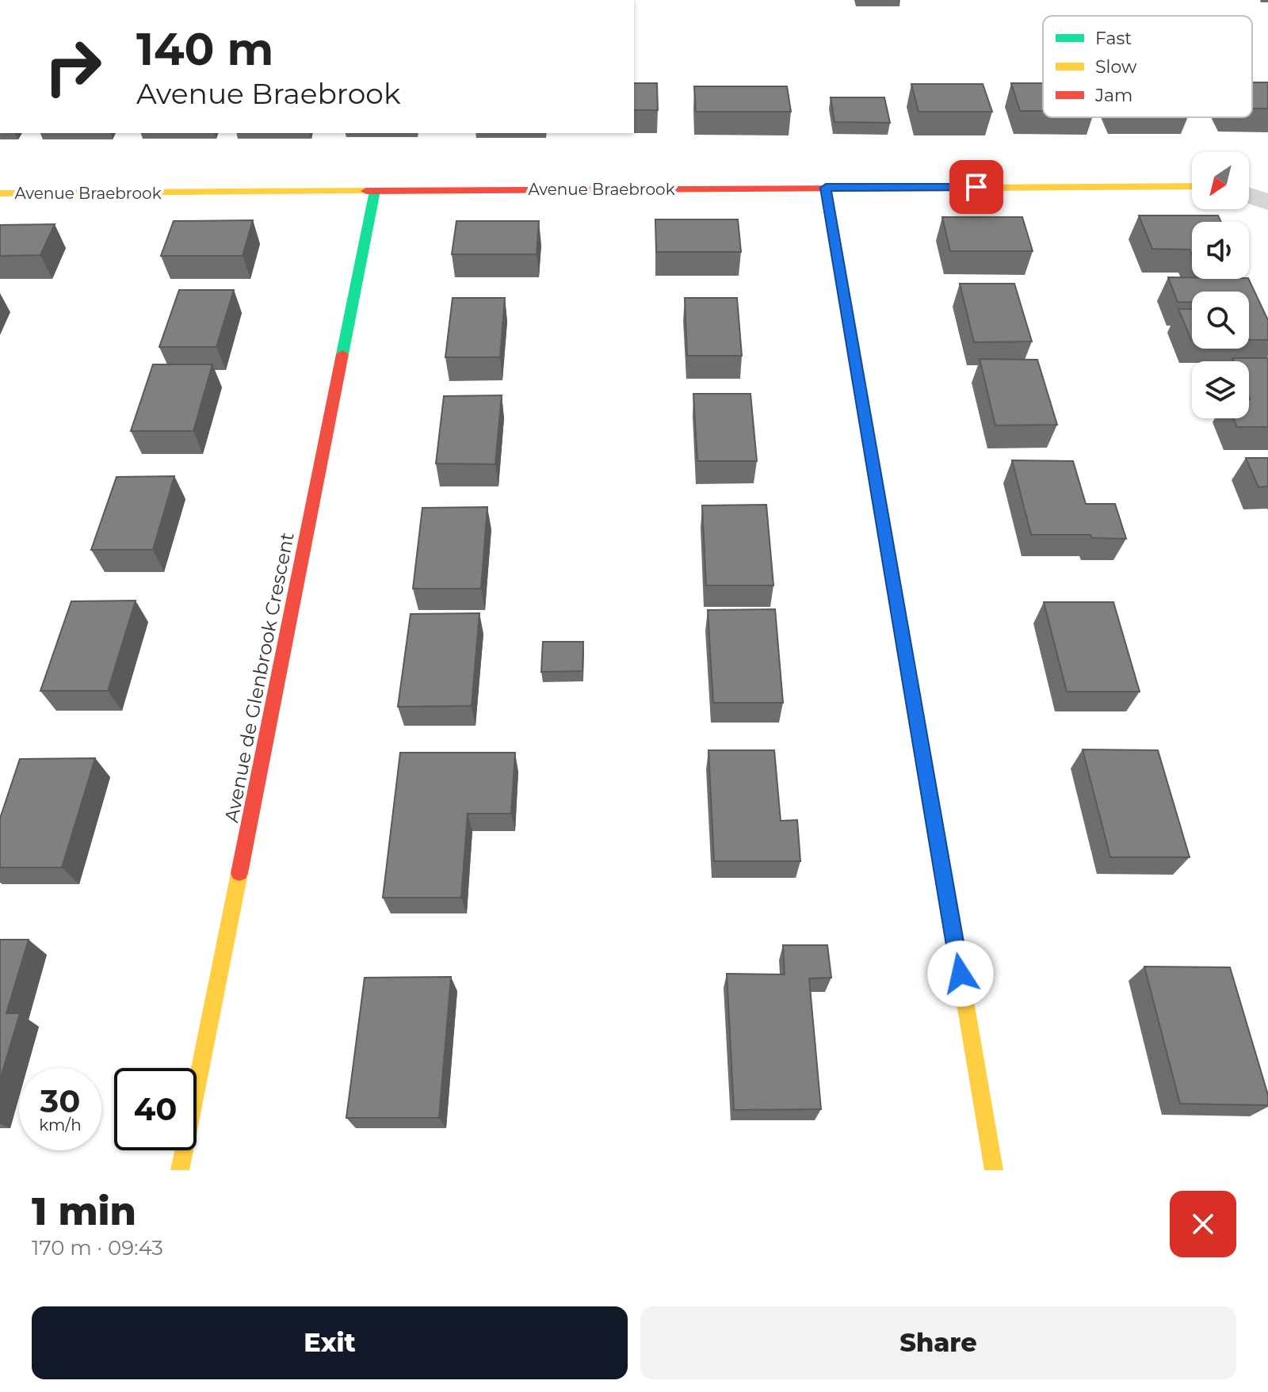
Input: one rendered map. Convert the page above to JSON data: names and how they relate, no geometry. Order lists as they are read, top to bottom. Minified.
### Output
{"streets":{"street":["Avenue Braebrook","Avenue de Glenbrook Crescent"]},"crossings":[["Avenue Braebrook","Avenue de Glenbrook Crescent"]],"legend":["Fast","Slow","Jam"],"north":"bottom left","page":{"turn":["140 m","Avenue Braebrook"],"speed":"30 km/h","limit":"40","heading":["1 min","170 m · 09:43"],"buttons":["Exit","Share"]}}
